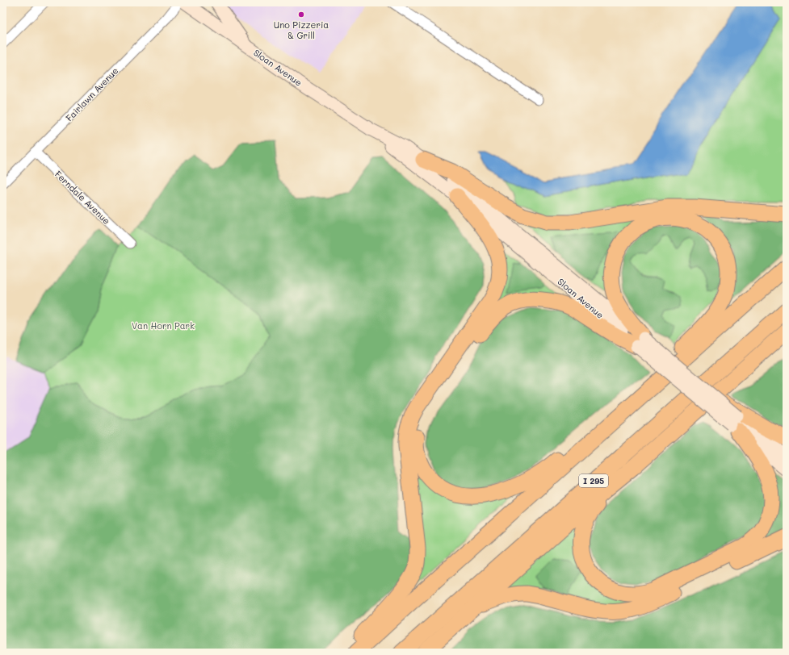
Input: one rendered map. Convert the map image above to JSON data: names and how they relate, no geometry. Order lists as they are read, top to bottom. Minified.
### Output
{"streets":{"highway":["I 295"],"main road":["Sloan Avenue"],"street":["Fairlawn Avenue","Ferndale Avenue"]},"crossings":[["Fairlawn Avenue","Ferndale Avenue"]],"parks":["Van Horn Park"],"places":["Uno Pizzeria & Grill"]}
